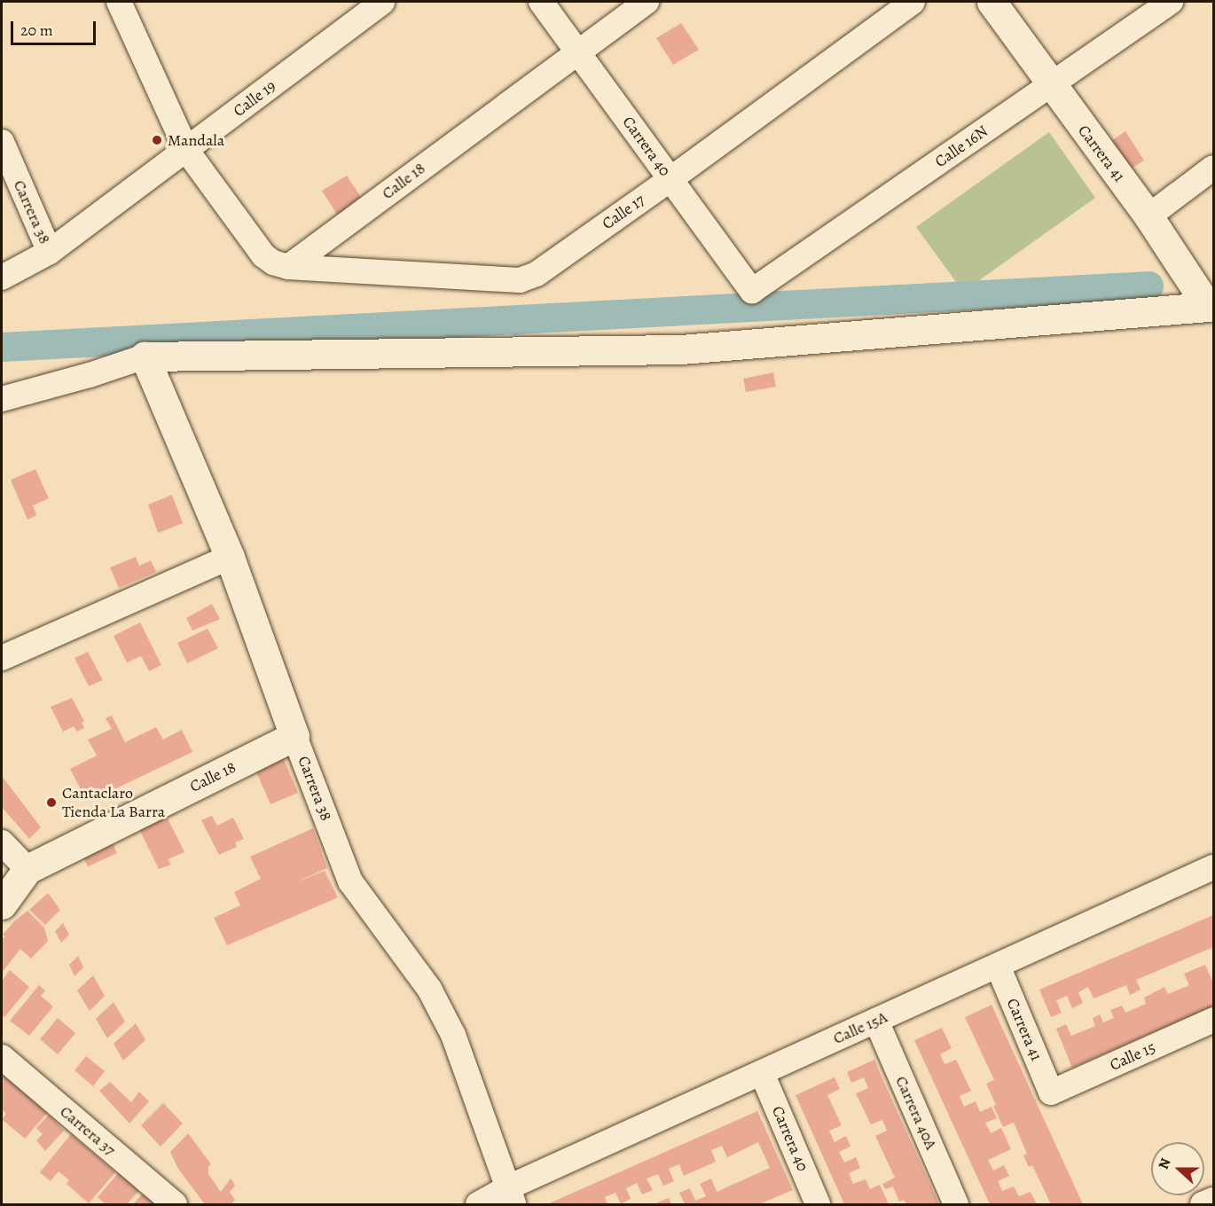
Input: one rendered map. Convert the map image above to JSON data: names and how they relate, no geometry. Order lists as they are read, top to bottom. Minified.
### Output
{"streets":{"street":["Calle 19","Carrera 40","Calle 16N","Carrera 41","Calle 18","Carrera 38","Calle 17","Calle 15A","Calle 15","Carrera 40A","Carrera 37"]},"crossings":[["Calle 19","Carrera 38"],["Carrera 40","Calle 16N"],["Carrera 40","Calle 18"],["Carrera 40","Calle 17"],["Carrera 40","Calle 15A"],["Calle 16N","Carrera 41"],["Carrera 41","Calle 15A"],["Carrera 41","Calle 15"],["Calle 18","Carrera 38"],["Calle 18","Calle 17"],["Carrera 38","Calle 15A"],["Calle 15A","Carrera 40A"]],"places":["Mandala","Cantaclaro Tienda La Barra"],"scale_bar":"20 m","north":"left"}
